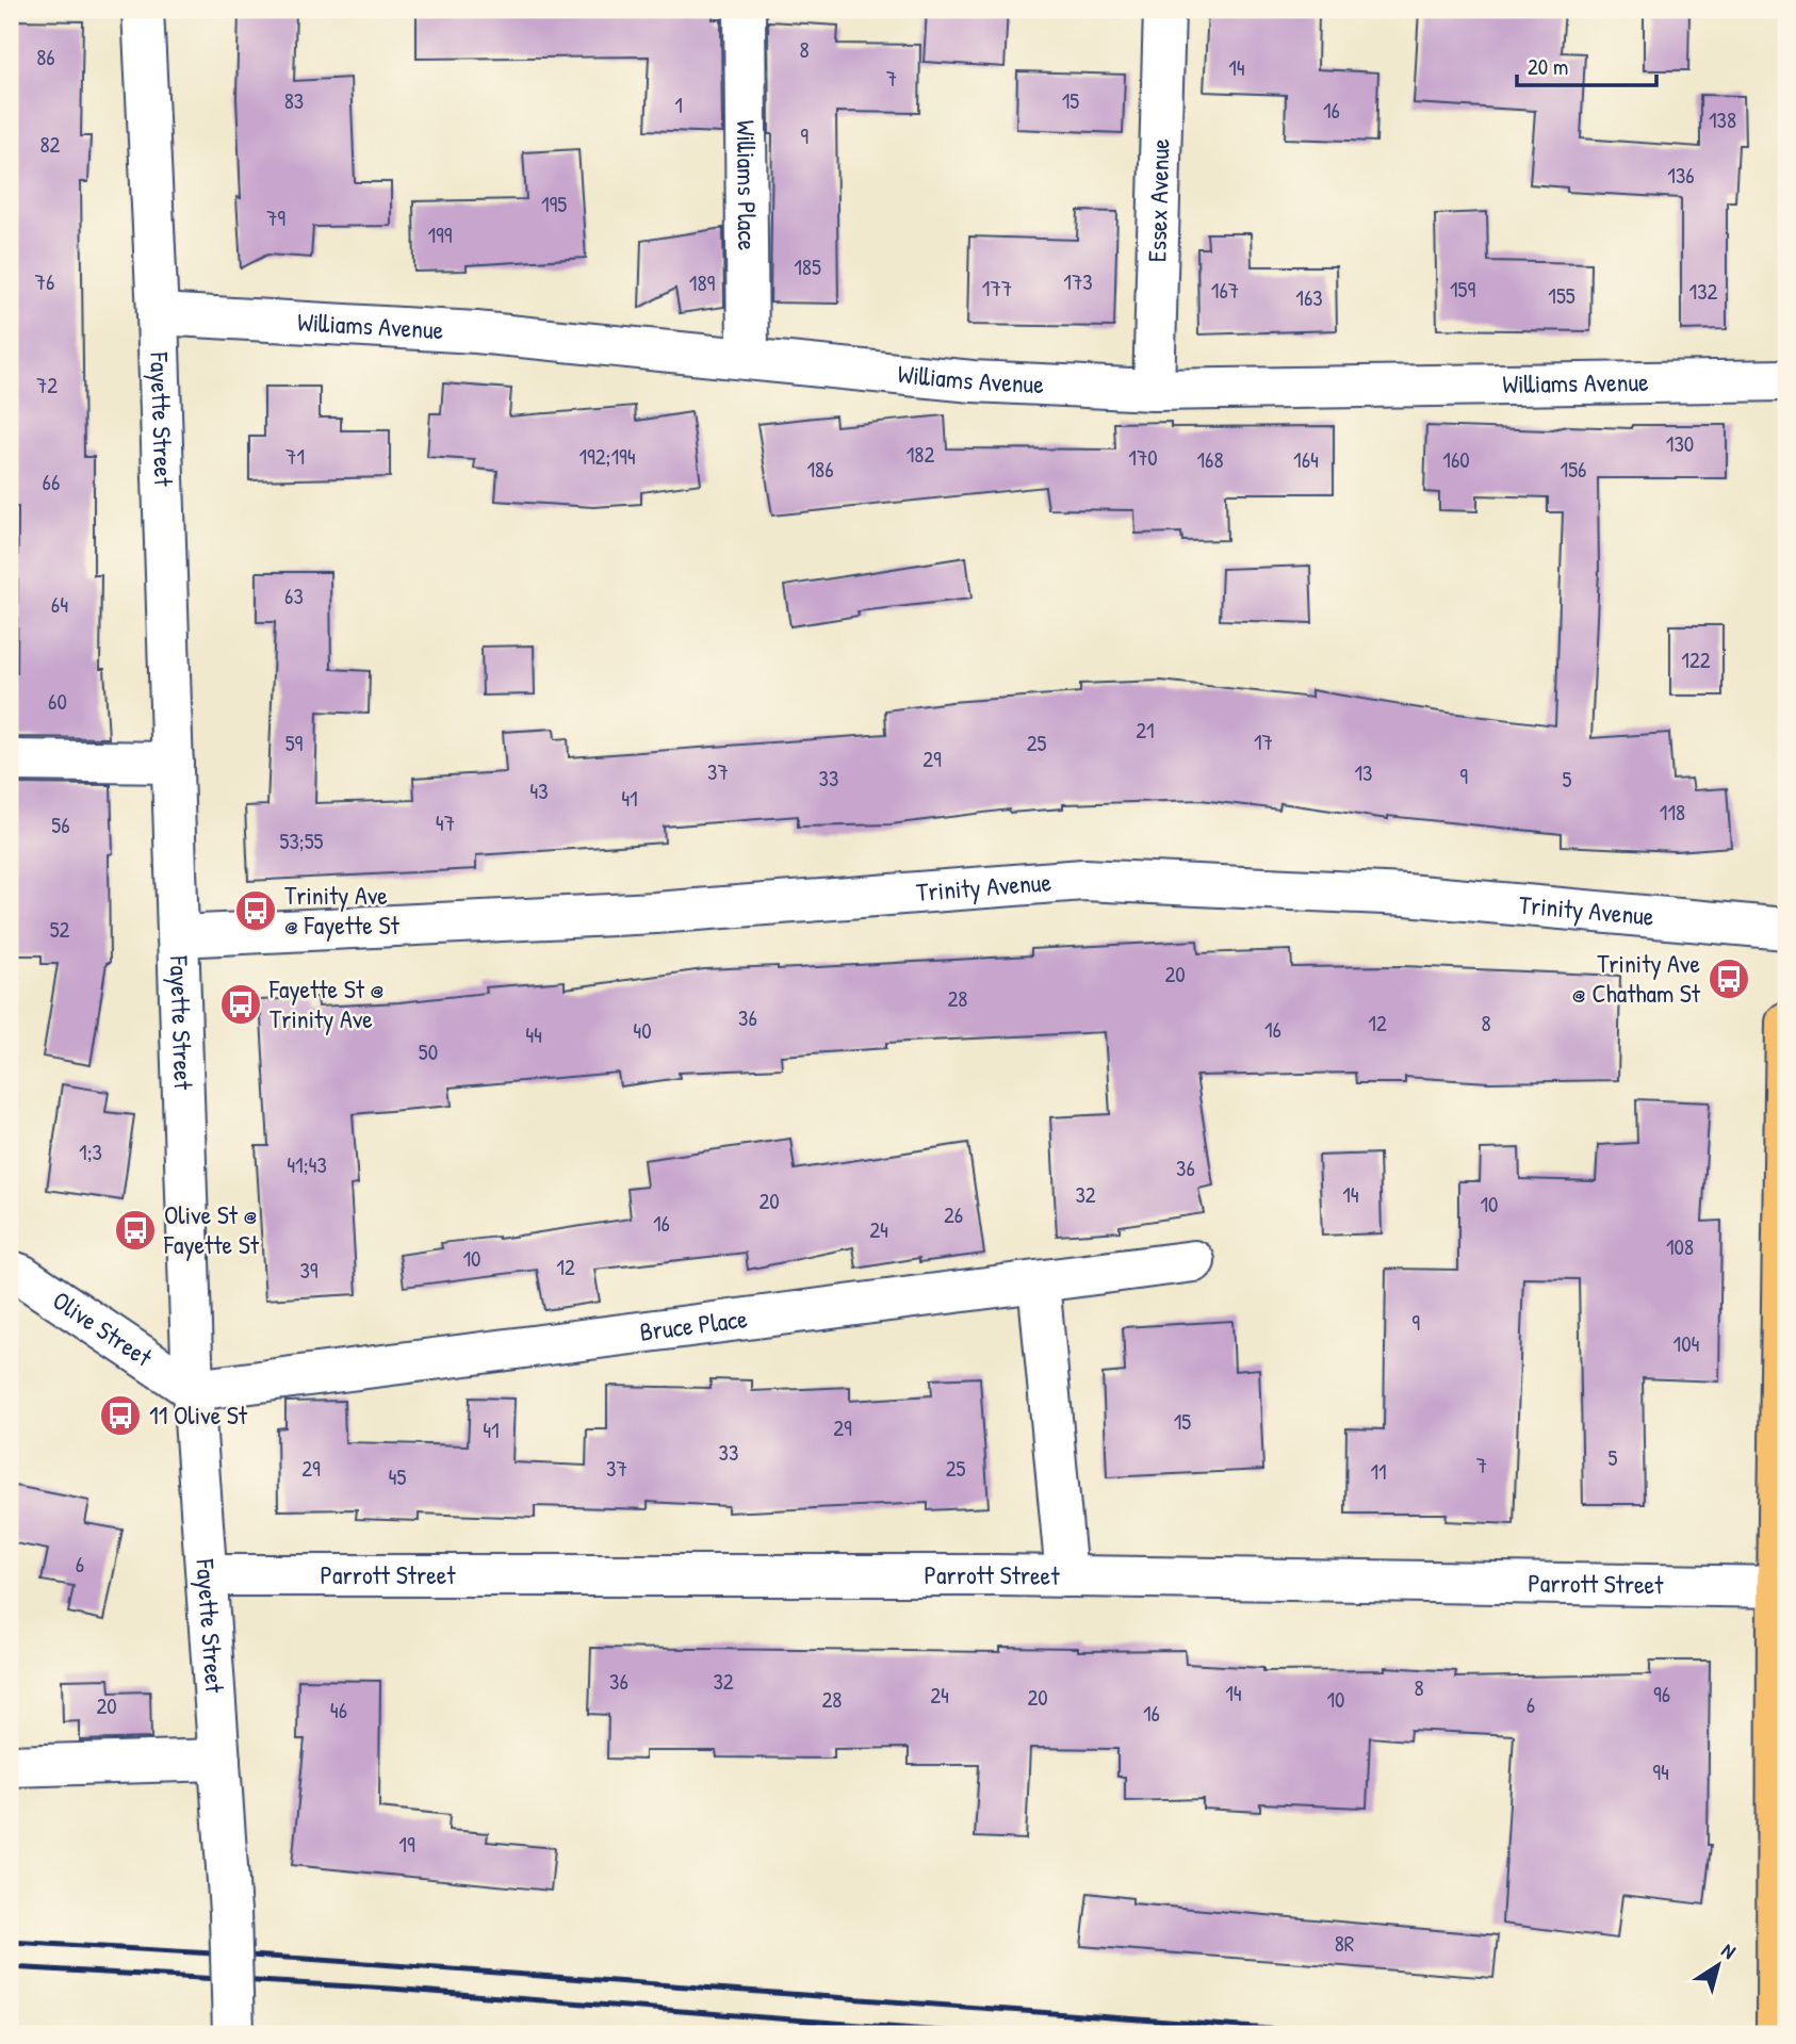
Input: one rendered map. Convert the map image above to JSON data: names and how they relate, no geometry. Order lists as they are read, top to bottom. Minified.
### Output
{"streets":{"street":["Williams Place","Essex Avenue","Williams Avenue","Fayette Street","Trinity Avenue","Bruce Place","Olive Street","Parrott Street"]},"crossings":[["Williams Place","Williams Avenue"],["Essex Avenue","Williams Avenue"],["Williams Avenue","Fayette Street"],["Fayette Street","Trinity Avenue"],["Fayette Street","Bruce Place"],["Fayette Street","Olive Street"],["Fayette Street","Parrott Street"],["Bruce Place","Olive Street"]],"places":{"bus stop":["Trinity Ave @ Fayette St","Trinity Ave @ Chatham St","Fayette St @ Trinity Ave","Olive St @ Fayette St","11 Olive St"]},"house_numbers":["8","86","14","7","83","15","1","16","138","9","82","136","195","79","199","185","76","173","189","177","159","167","132","155","163","72","130","182","71","192;194","170","168","164","160","186","156","66","63","64","122","60","21","17","59","25","29","37","13","9","33","5","43","41","118","47","56","53;55","52","20","28","36","12","8","16","40","44","50","1;3","41;43","36","32","14","20","10","26","16","24","108","10","12","39","9","104","15","29","41","33","5","7","29","37","25","11","45","6","36","32","8","14","96","24","20","28","10","6","20","46","16","94","19","8R"],"scale_bar":"20 m","north":"top right"}
